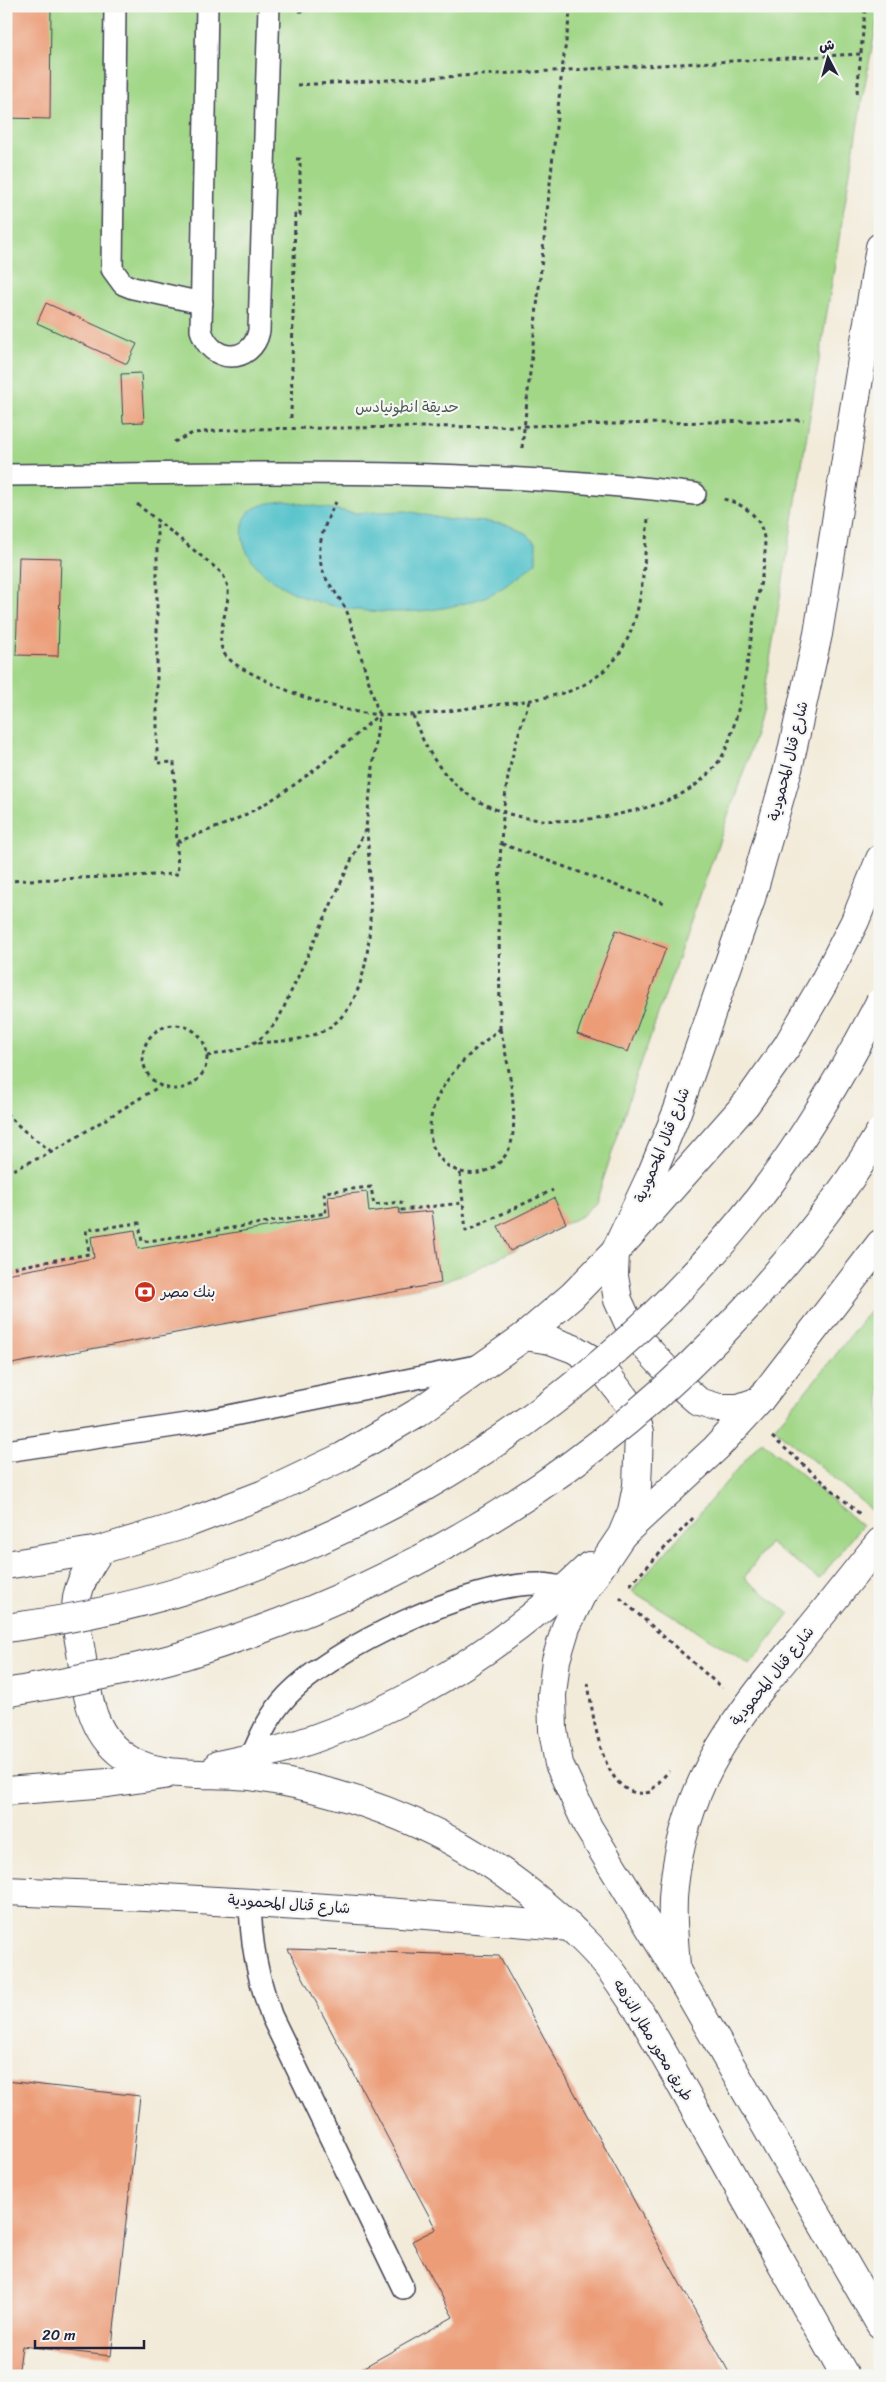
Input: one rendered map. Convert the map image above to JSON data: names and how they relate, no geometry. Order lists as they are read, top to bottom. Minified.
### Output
{"streets":{"main road":["شارع قنال المحمودية","طريق محور مطار النزهه"]},"crossings":[["شارع قنال المحمودية","طريق محور مطار النزهه"]],"parks":["حديقة انطونيادس"],"places":{"bank":["بنك مصر"]},"scale_bar":"20 m","north":"top"}
